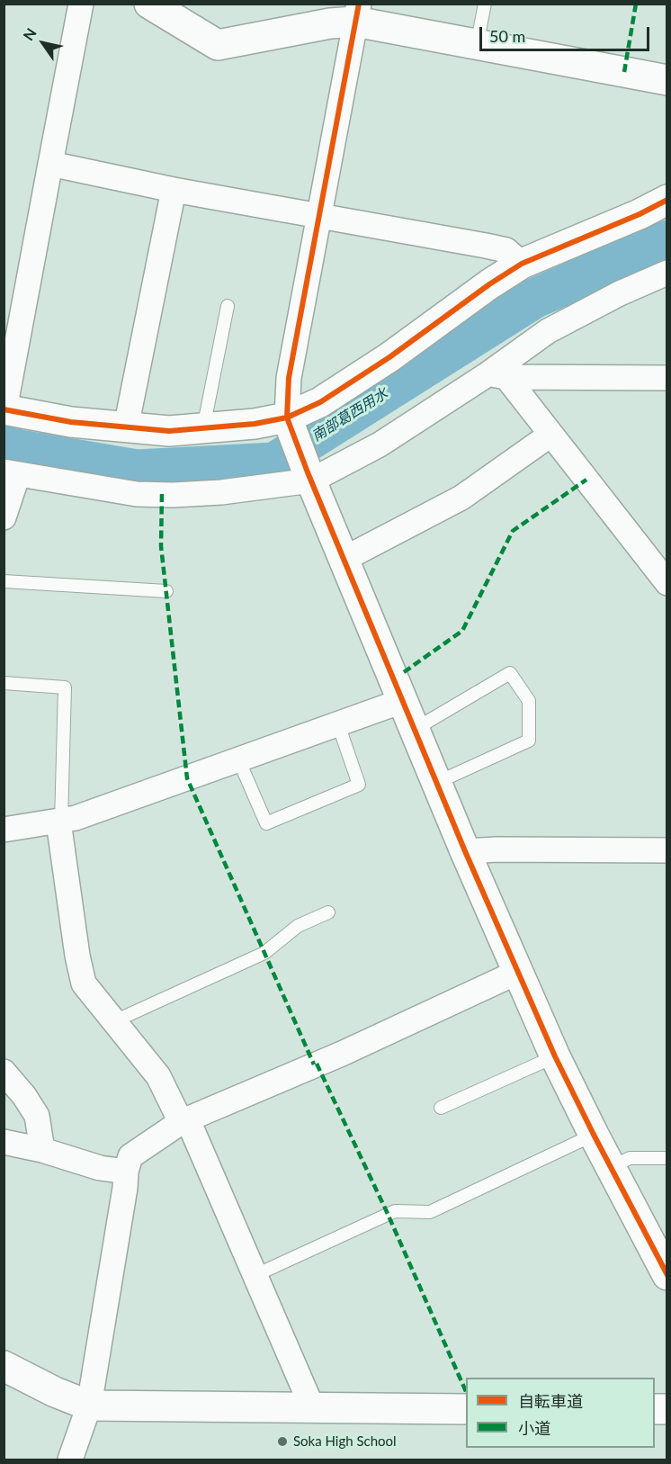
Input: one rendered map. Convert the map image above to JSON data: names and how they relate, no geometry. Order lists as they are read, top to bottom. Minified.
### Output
{"water":["南部葛西用水"],"places":["Soka High School"],"legend":["自転車道","小道"],"scale_bar":"50 m","north":"top left"}
